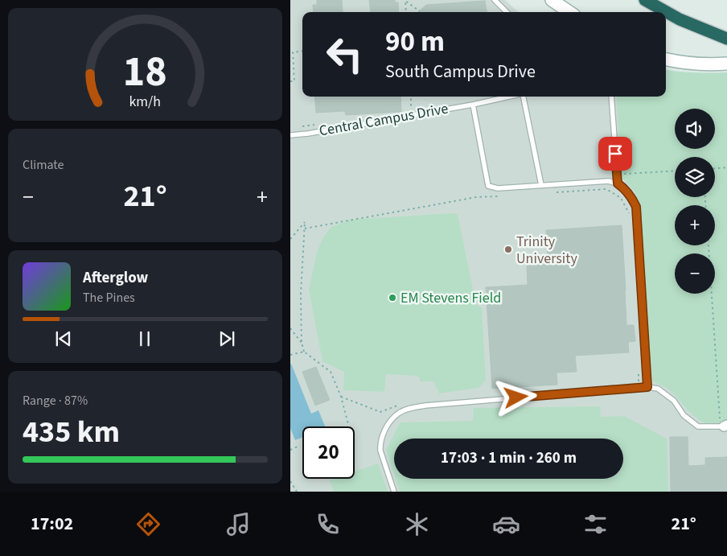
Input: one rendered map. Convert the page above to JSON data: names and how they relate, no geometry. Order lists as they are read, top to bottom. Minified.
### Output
{"streets":{"lane":["Central Campus Drive"]},"places":["Trinity University","EM Stevens Field"],"page":{"turn":["90 m","South Campus Drive"],"map_buttons":["+","−"],"tile":["Climate",["Range · 87%","435 km"]],"heat":["−","21°","+"],"song":["Afterglow","The Pines"],"limit":"20","trip":"17:03 · 1 min · 260 m","tabs":["17:02","21°"],"gauge":["18","km/h"]}}
